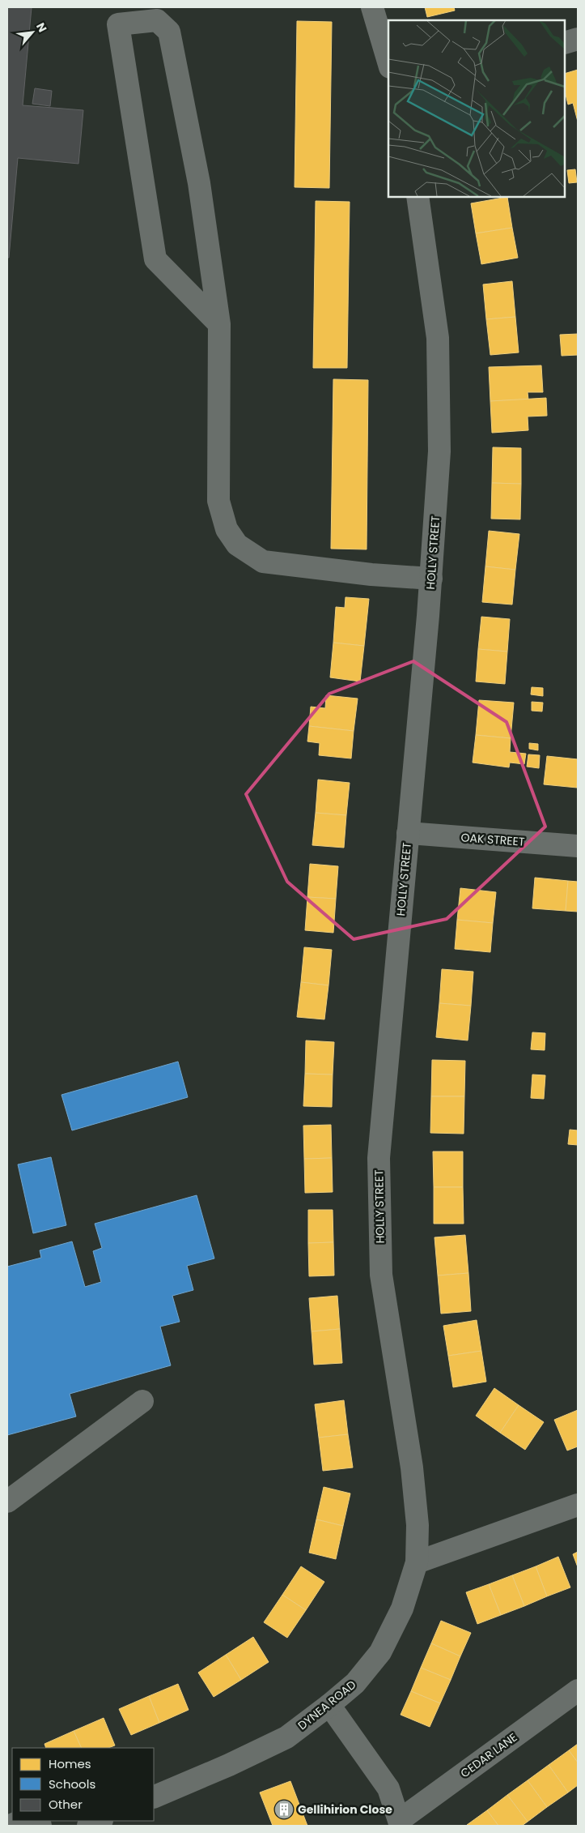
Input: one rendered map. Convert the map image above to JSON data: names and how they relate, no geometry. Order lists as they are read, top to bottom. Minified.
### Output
{"streets":{"street":["HOLLY STREET","OAK STREET","DYNEA ROAD","CEDAR LANE"]},"crossings":[["HOLLY STREET","OAK STREET"],["HOLLY STREET","DYNEA ROAD"]],"places":{"building":["Gellihirion Close"]},"legend":["Homes","Schools","Other"],"north":"top right"}
